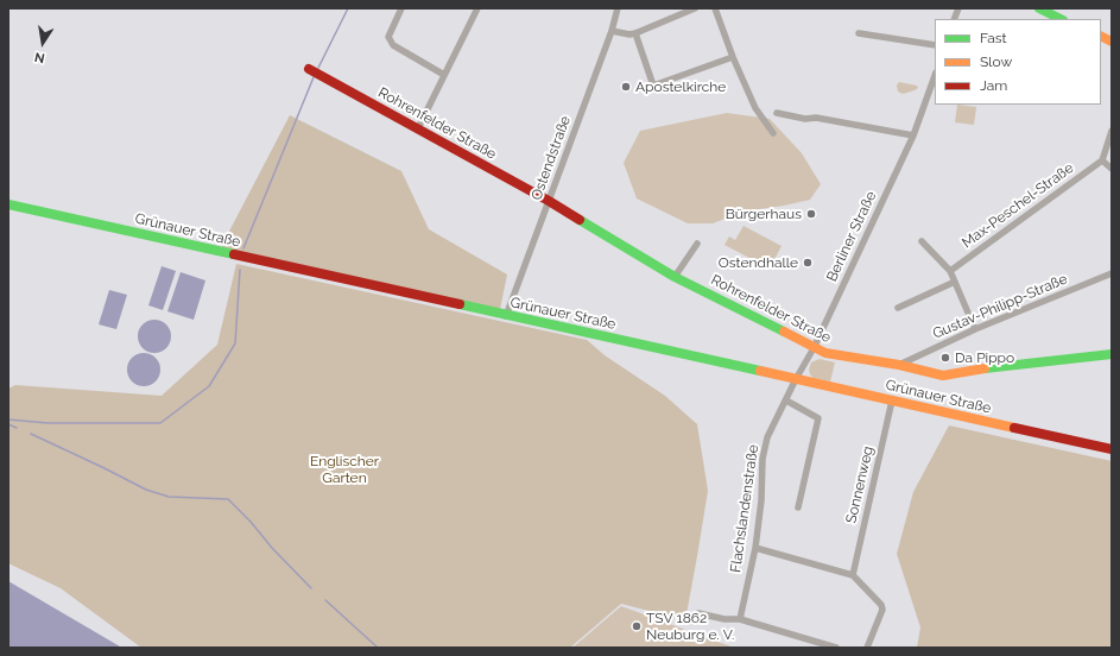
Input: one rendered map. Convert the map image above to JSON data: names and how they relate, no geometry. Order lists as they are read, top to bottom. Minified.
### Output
{"streets":{"street":["Rohrenfelder Straße","Ostendstraße","Max-Peschel-Straße","Grünauer Straße","Berliner Straße","Gustav-Philipp-Straße","Sonnenweg","Flachslandenstraße"]},"crossings":[["Rohrenfelder Straße","Ostendstraße"],["Rohrenfelder Straße","Berliner Straße"],["Rohrenfelder Straße","Gustav-Philipp-Straße"],["Ostendstraße","Grünauer Straße"],["Grünauer Straße","Berliner Straße"],["Grünauer Straße","Sonnenweg"],["Grünauer Straße","Flachslandenstraße"],["Berliner Straße","Flachslandenstraße"]],"parks":["Englischer Garten"],"places":["Apostelkirche","Bürgerhaus","Ostendhalle","Da Pippo","TSV 1862 Neuburg e. V."],"legend":["Fast","Slow","Jam"],"north":"bottom"}
